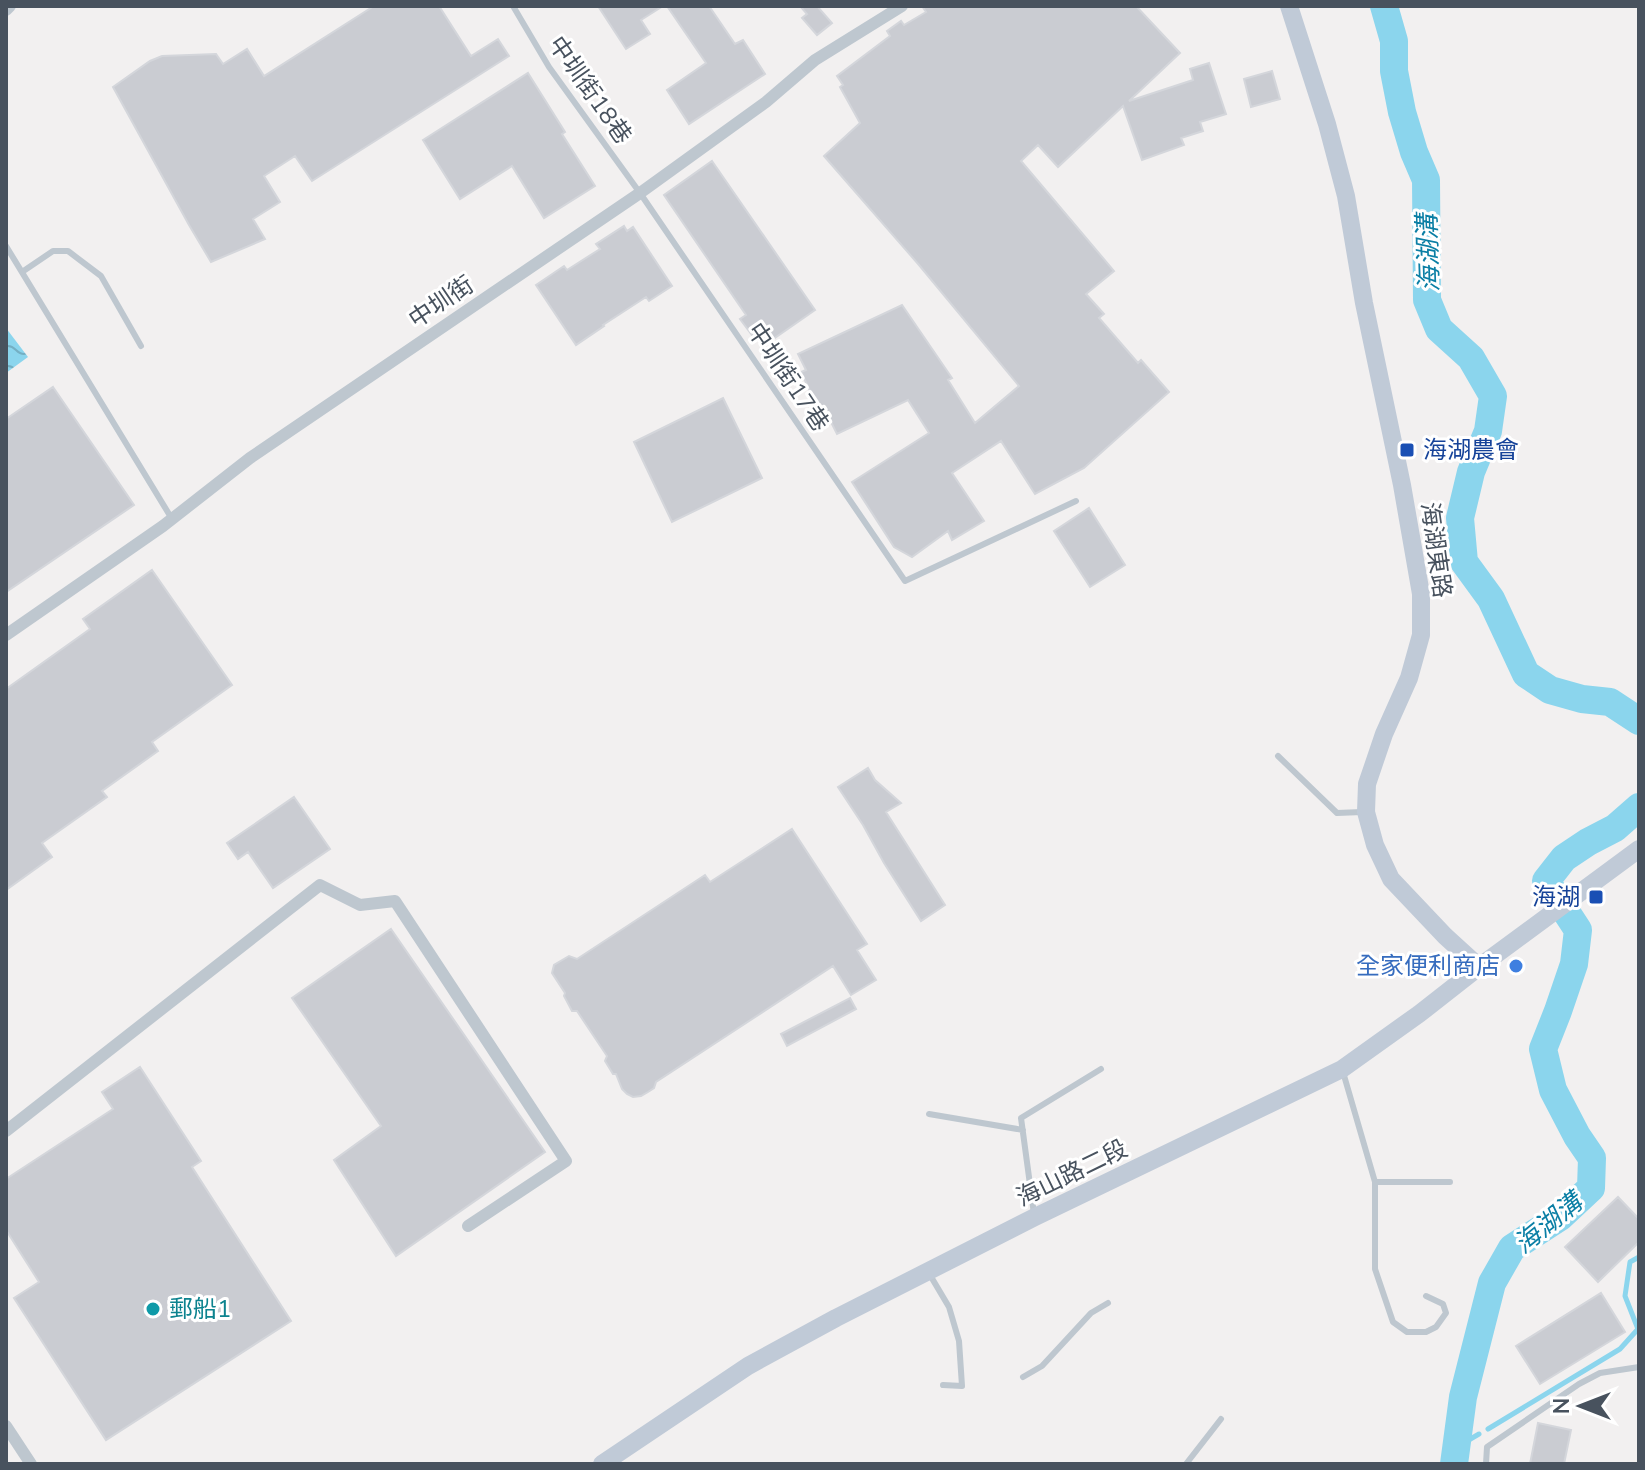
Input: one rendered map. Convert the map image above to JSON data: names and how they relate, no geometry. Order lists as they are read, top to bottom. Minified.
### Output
{"streets":{"main road":["海湖東路","海山路二段"],"street":["中圳街"],"lane":["中圳街18巷","中圳街17巷"]},"crossings":[["中圳街18巷","中圳街"],["中圳街18巷","中圳街17巷"],["中圳街","中圳街17巷"],["海湖東路","海山路二段"]],"water":["海湖溝"],"places":{"transit":["海湖農會","海湖"],"other":["全家便利商店","郵船1"]},"north":"left"}
